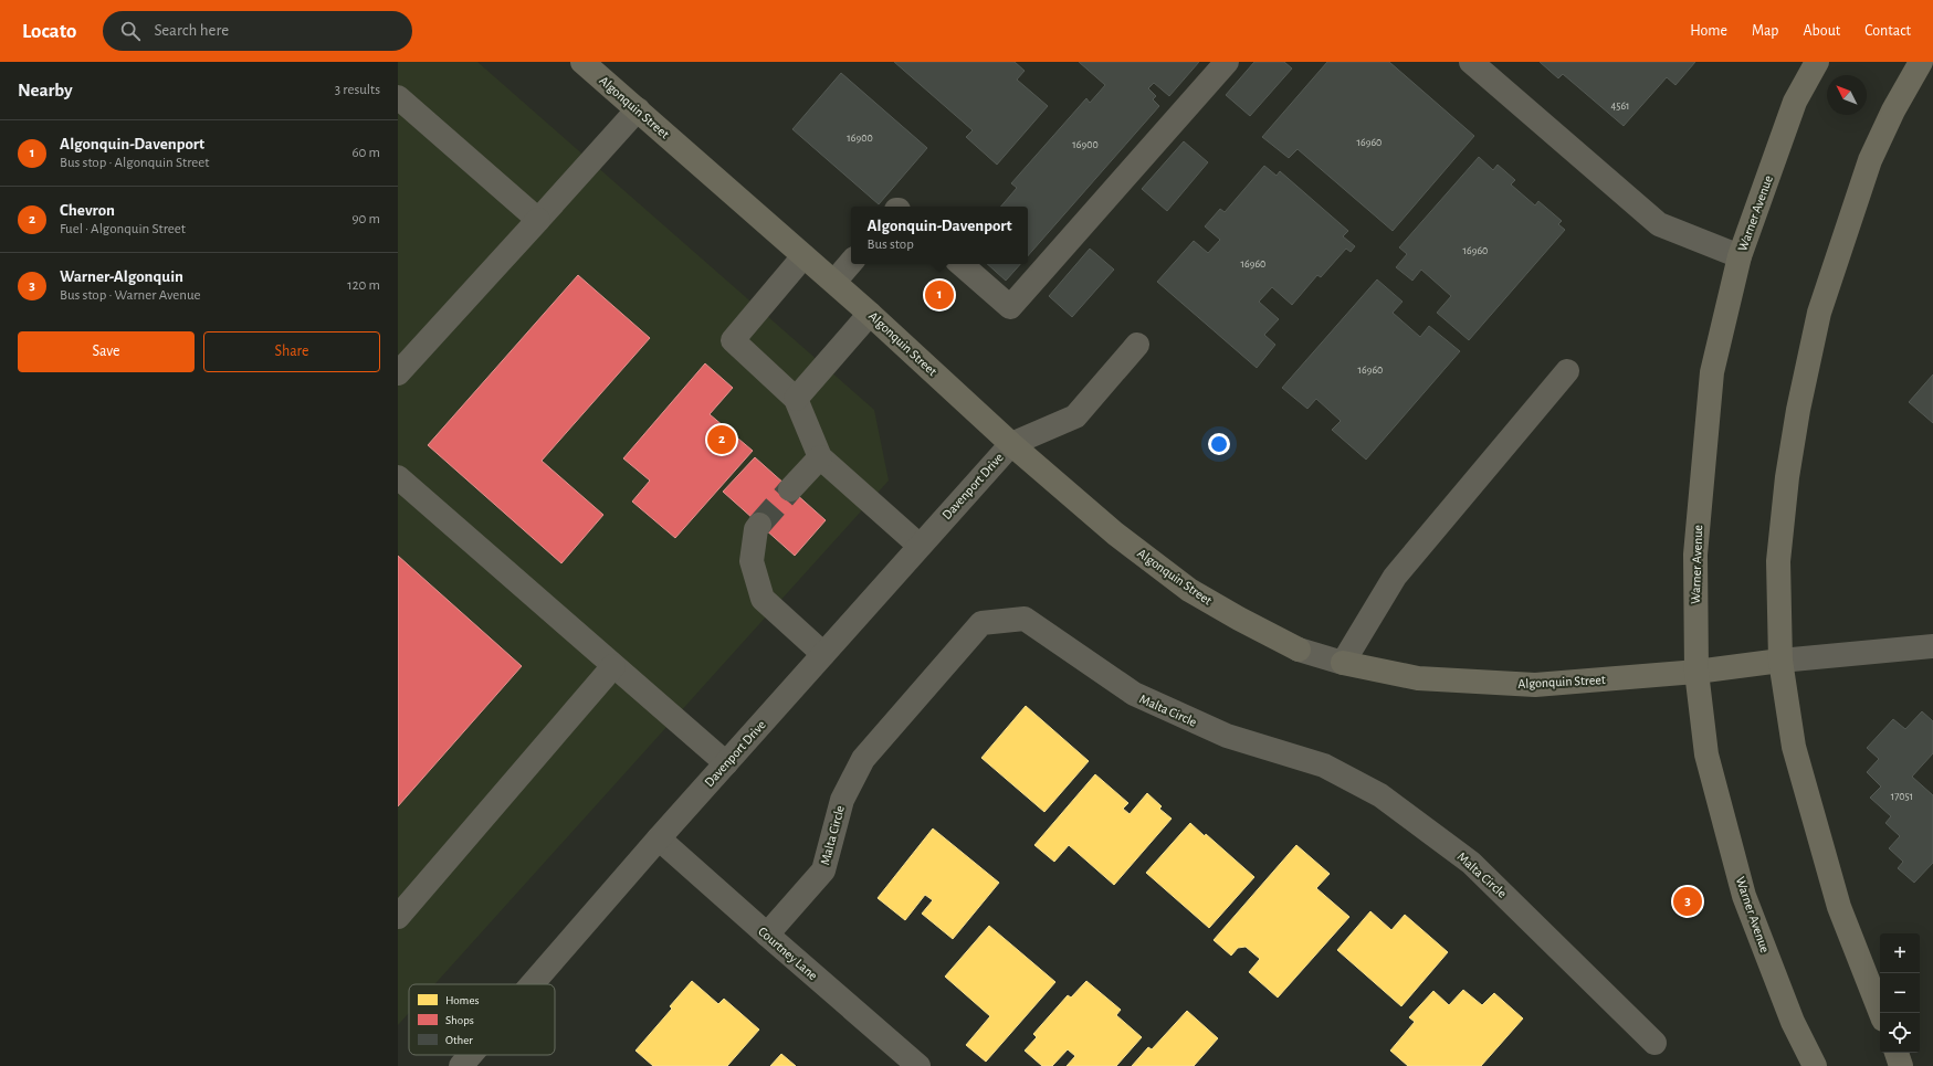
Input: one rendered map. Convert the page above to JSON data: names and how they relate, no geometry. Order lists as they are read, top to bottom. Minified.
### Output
{"streets":{"main road":["Algonquin Street","Warner Avenue"],"street":["Davenport Drive","Malta Circle","Courtney Lane"]},"crossings":[["Algonquin Street","Warner Avenue"],["Algonquin Street","Davenport Drive"],["Davenport Drive","Courtney Lane"],["Malta Circle","Courtney Lane"]],"house_numbers":["4561","16900","16960","16900","16960","16960","16960","17051"],"legend":["Homes","Shops","Other"],"north":"top left","page":{"header":"Locato","search":"Search here","nav":["Home","Map","About","Contact"],"heading":["Nearby","3 results"],"list":[{"mark":"1","name":"Algonquin-Davenport","note":"Bus stop · Algonquin Street","value":"60 m"},{"mark":"2","name":"Chevron","note":"Fuel · Algonquin Street","value":"90 m"},{"mark":"3","name":"Warner-Algonquin","note":"Bus stop · Warner Avenue","value":"120 m"}],"popup":["Algonquin-Davenport","Bus stop"],"pins":["1","2","3"],"buttons":["Save","Share"],"map_buttons":["+","−"]}}
